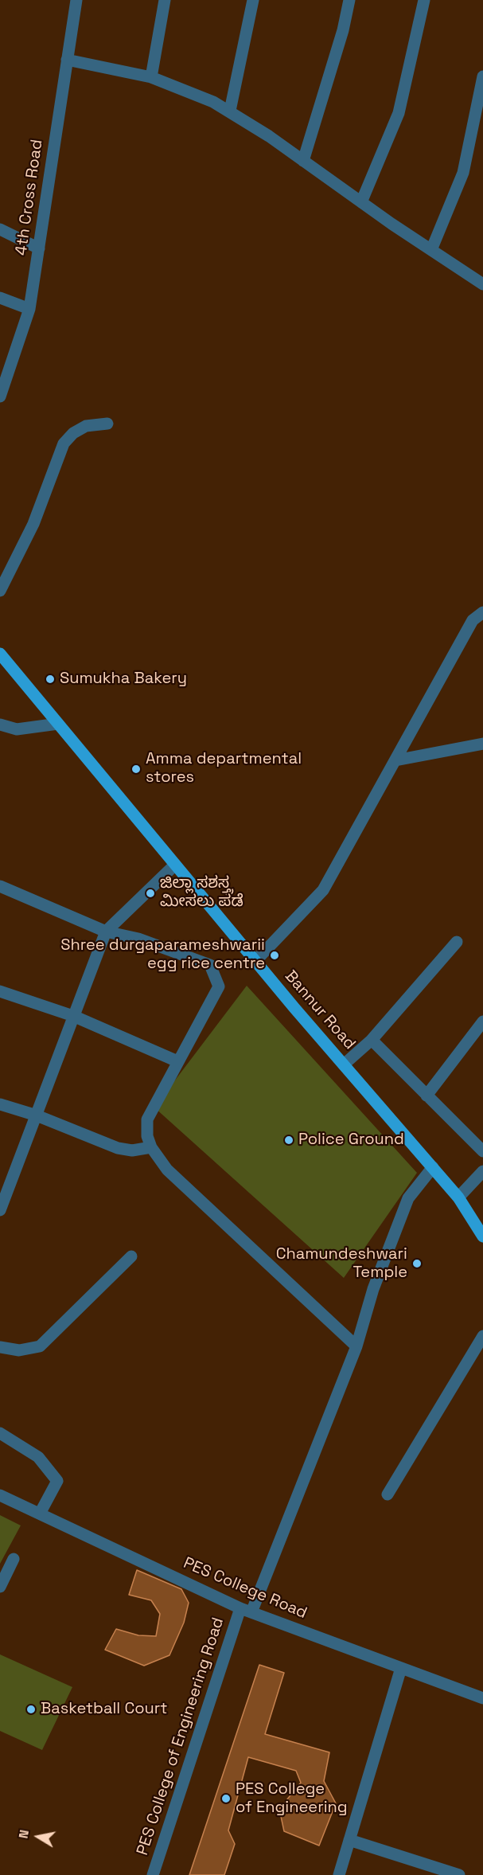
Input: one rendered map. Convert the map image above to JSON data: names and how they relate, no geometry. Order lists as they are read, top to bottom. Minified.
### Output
{"streets":{"main road":["Bannur Road"],"street":["4th Cross Road","PES College Road","PES College of Engineering Road"]},"crossings":[["Bannur Road","PES College of Engineering Road"],["PES College Road","PES College of Engineering Road"]],"places":["Sumukha Bakery","Amma departmental stores","ಜಿಲ್ಲಾ ಸಶಸ್ತ್ರ ಮೀಸಲು ಪಡೆ","Shree durgaparameshwarii egg rice centre","Police Ground","Chamundeshwari Temple","Basketball Court","PES College of Engineering"],"north":"left"}
